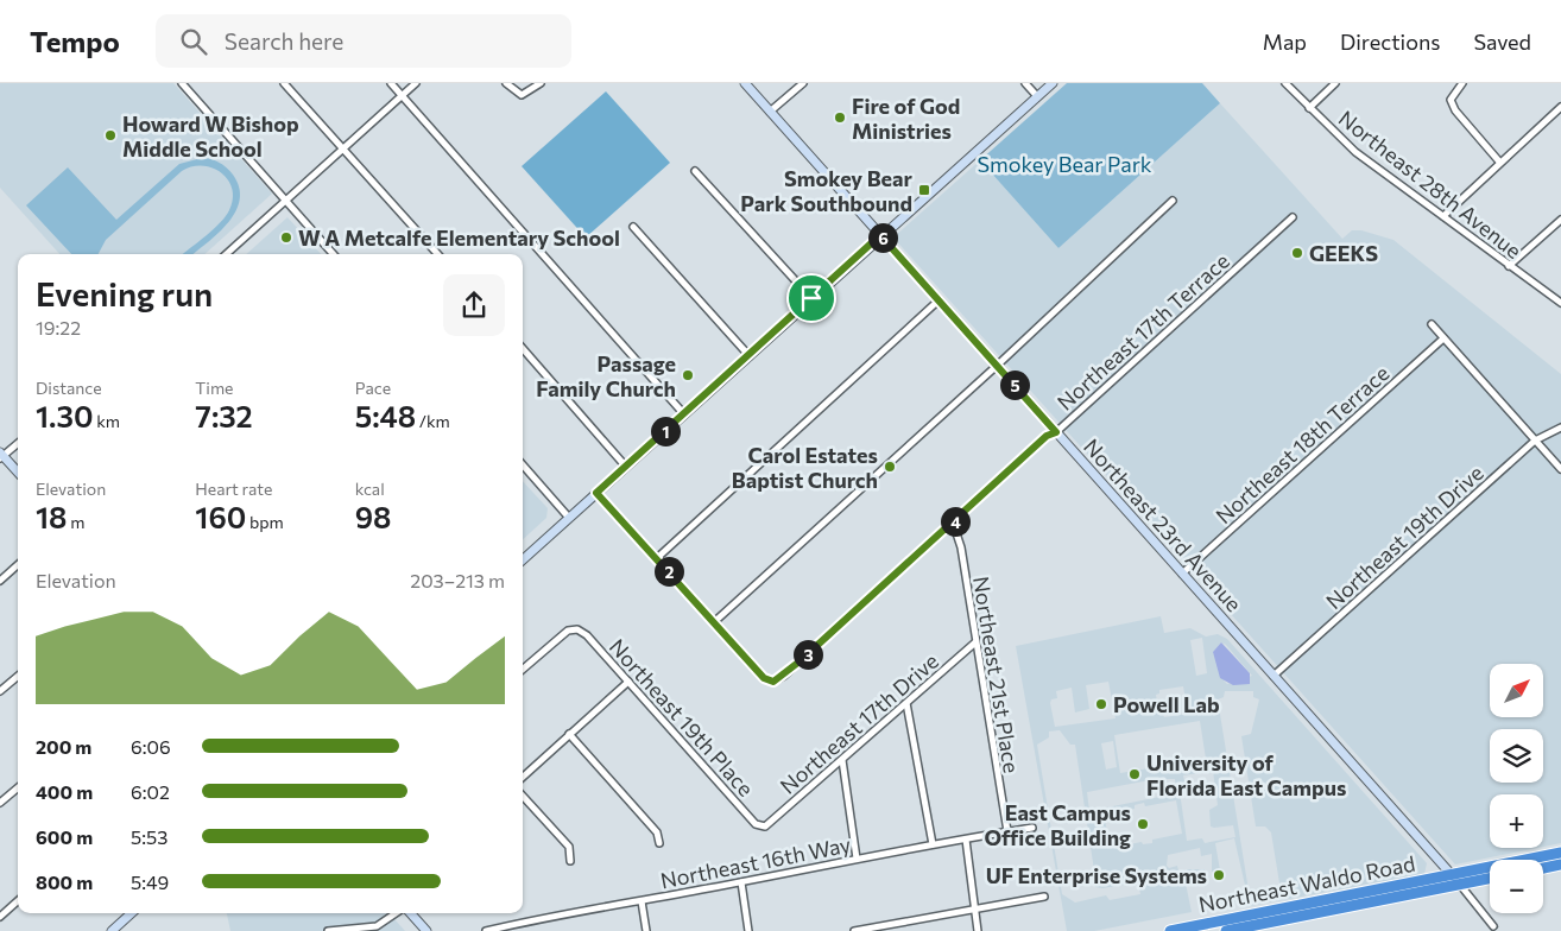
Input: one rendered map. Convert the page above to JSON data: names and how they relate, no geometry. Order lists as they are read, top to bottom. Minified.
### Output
{"streets":{"highway":["Northeast Waldo Road"],"main road":["Northeast 23rd Avenue"],"street":["Northeast 28th Avenue","Northeast 17th Terrace","Northeast 18th Terrace","Northeast 19th Drive","Northeast 21st Place","Northeast 19th Place","Northeast 17th Drive","Northeast 16th Way"]},"crossings":[["Northeast 17th Terrace","Northeast 23rd Avenue"],["Northeast 17th Terrace","Northeast 21st Place"],["Northeast 18th Terrace","Northeast 23rd Avenue"],["Northeast 23rd Avenue","Northeast 19th Drive"],["Northeast 23rd Avenue","Northeast Waldo Road"],["Northeast 21st Place","Northeast 17th Drive"],["Northeast 21st Place","Northeast 16th Way"],["Northeast 19th Place","Northeast 17th Drive"]],"parks":["Smokey Bear Park"],"places":{"other":["Fire of God Ministries","Howard W Bishop Middle School","W A Metcalfe Elementary School","GEEKS","Passage Family Church","Carol Estates Baptist Church","Powell Lab","University of Florida East Campus","East Campus Office Building","UF Enterprise Systems"],"transit":["Smokey Bear Park Southbound"]},"north":"top right","page":{"header":"Tempo","search":"Search here","nav":["Map","Directions","Saved"],"pins":["6","5","1","4","2","3"],"heading":["Evening run","19:22"],"stats":[["Distance","1.30 km"],["Time","7:32"],["Pace","5:48 /km"],["Elevation","18 m"],["Heart rate","160 bpm"],["kcal","98"]],"chart":["Elevation","203–213 m"],"map_buttons":["+","−"],"list":[{"name":"200 m","note":"6:06"},{"name":"400 m","note":"6:02"},{"name":"600 m","note":"5:53"},{"name":"800 m","note":"5:49"}]}}
